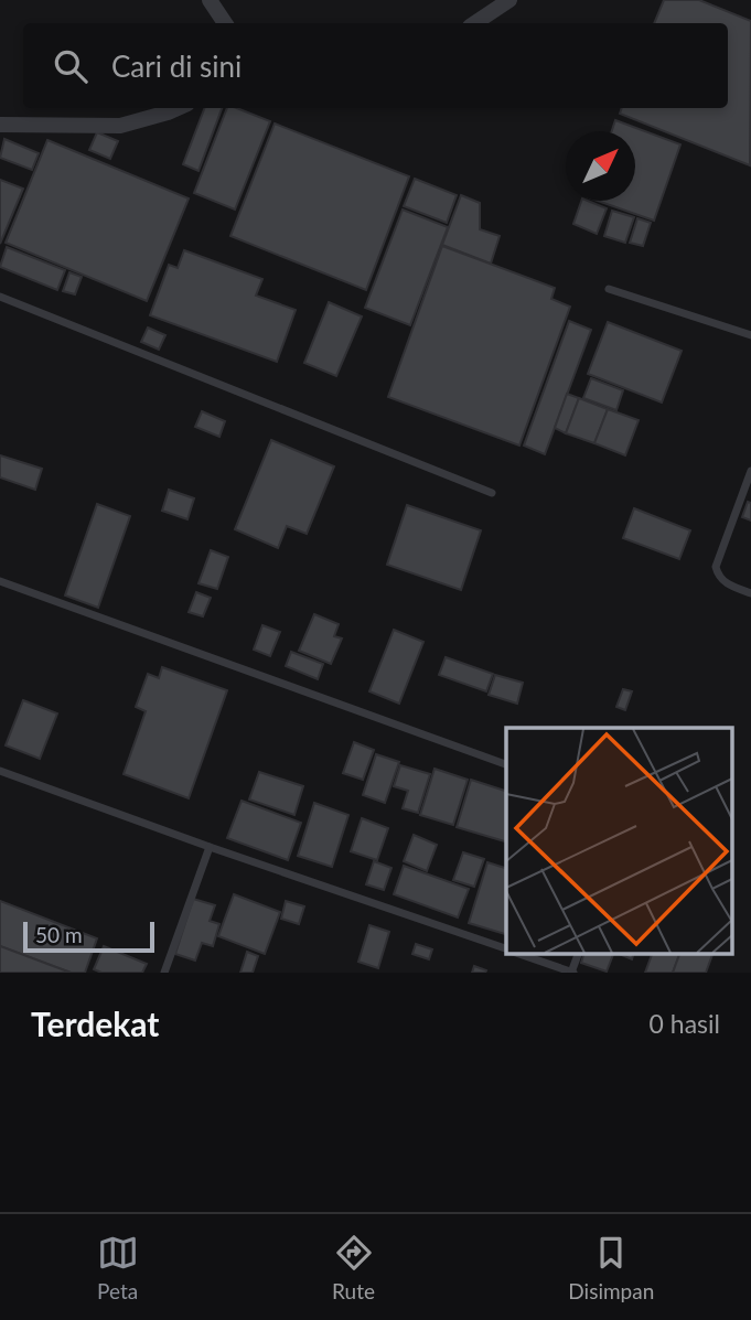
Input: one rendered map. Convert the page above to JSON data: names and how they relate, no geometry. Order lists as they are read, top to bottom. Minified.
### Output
{"scale_bar":"50 m","north":"top right","page":{"search":"Cari di sini","scale":"50 m","heading":["Terdekat","0 hasil"],"nav":["Peta","Rute","Disimpan"]}}
